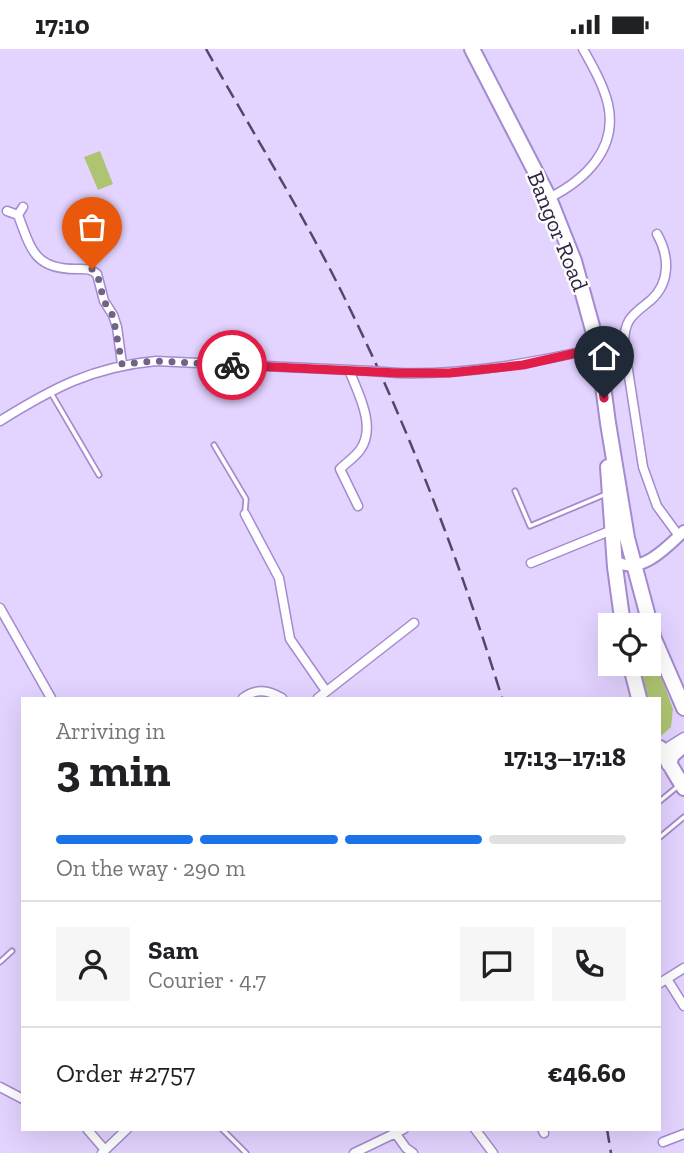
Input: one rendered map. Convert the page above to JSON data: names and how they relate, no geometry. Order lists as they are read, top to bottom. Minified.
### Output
{"streets":{"highway":["Bangor Road"]},"page":{"status":"17:10","heading":["3 min","Arriving in","17:13–17:18"],"panel":["Sam","Courier · 4.7","Order #2757","€46.60"],"bar":"On the way · 290 m"}}
